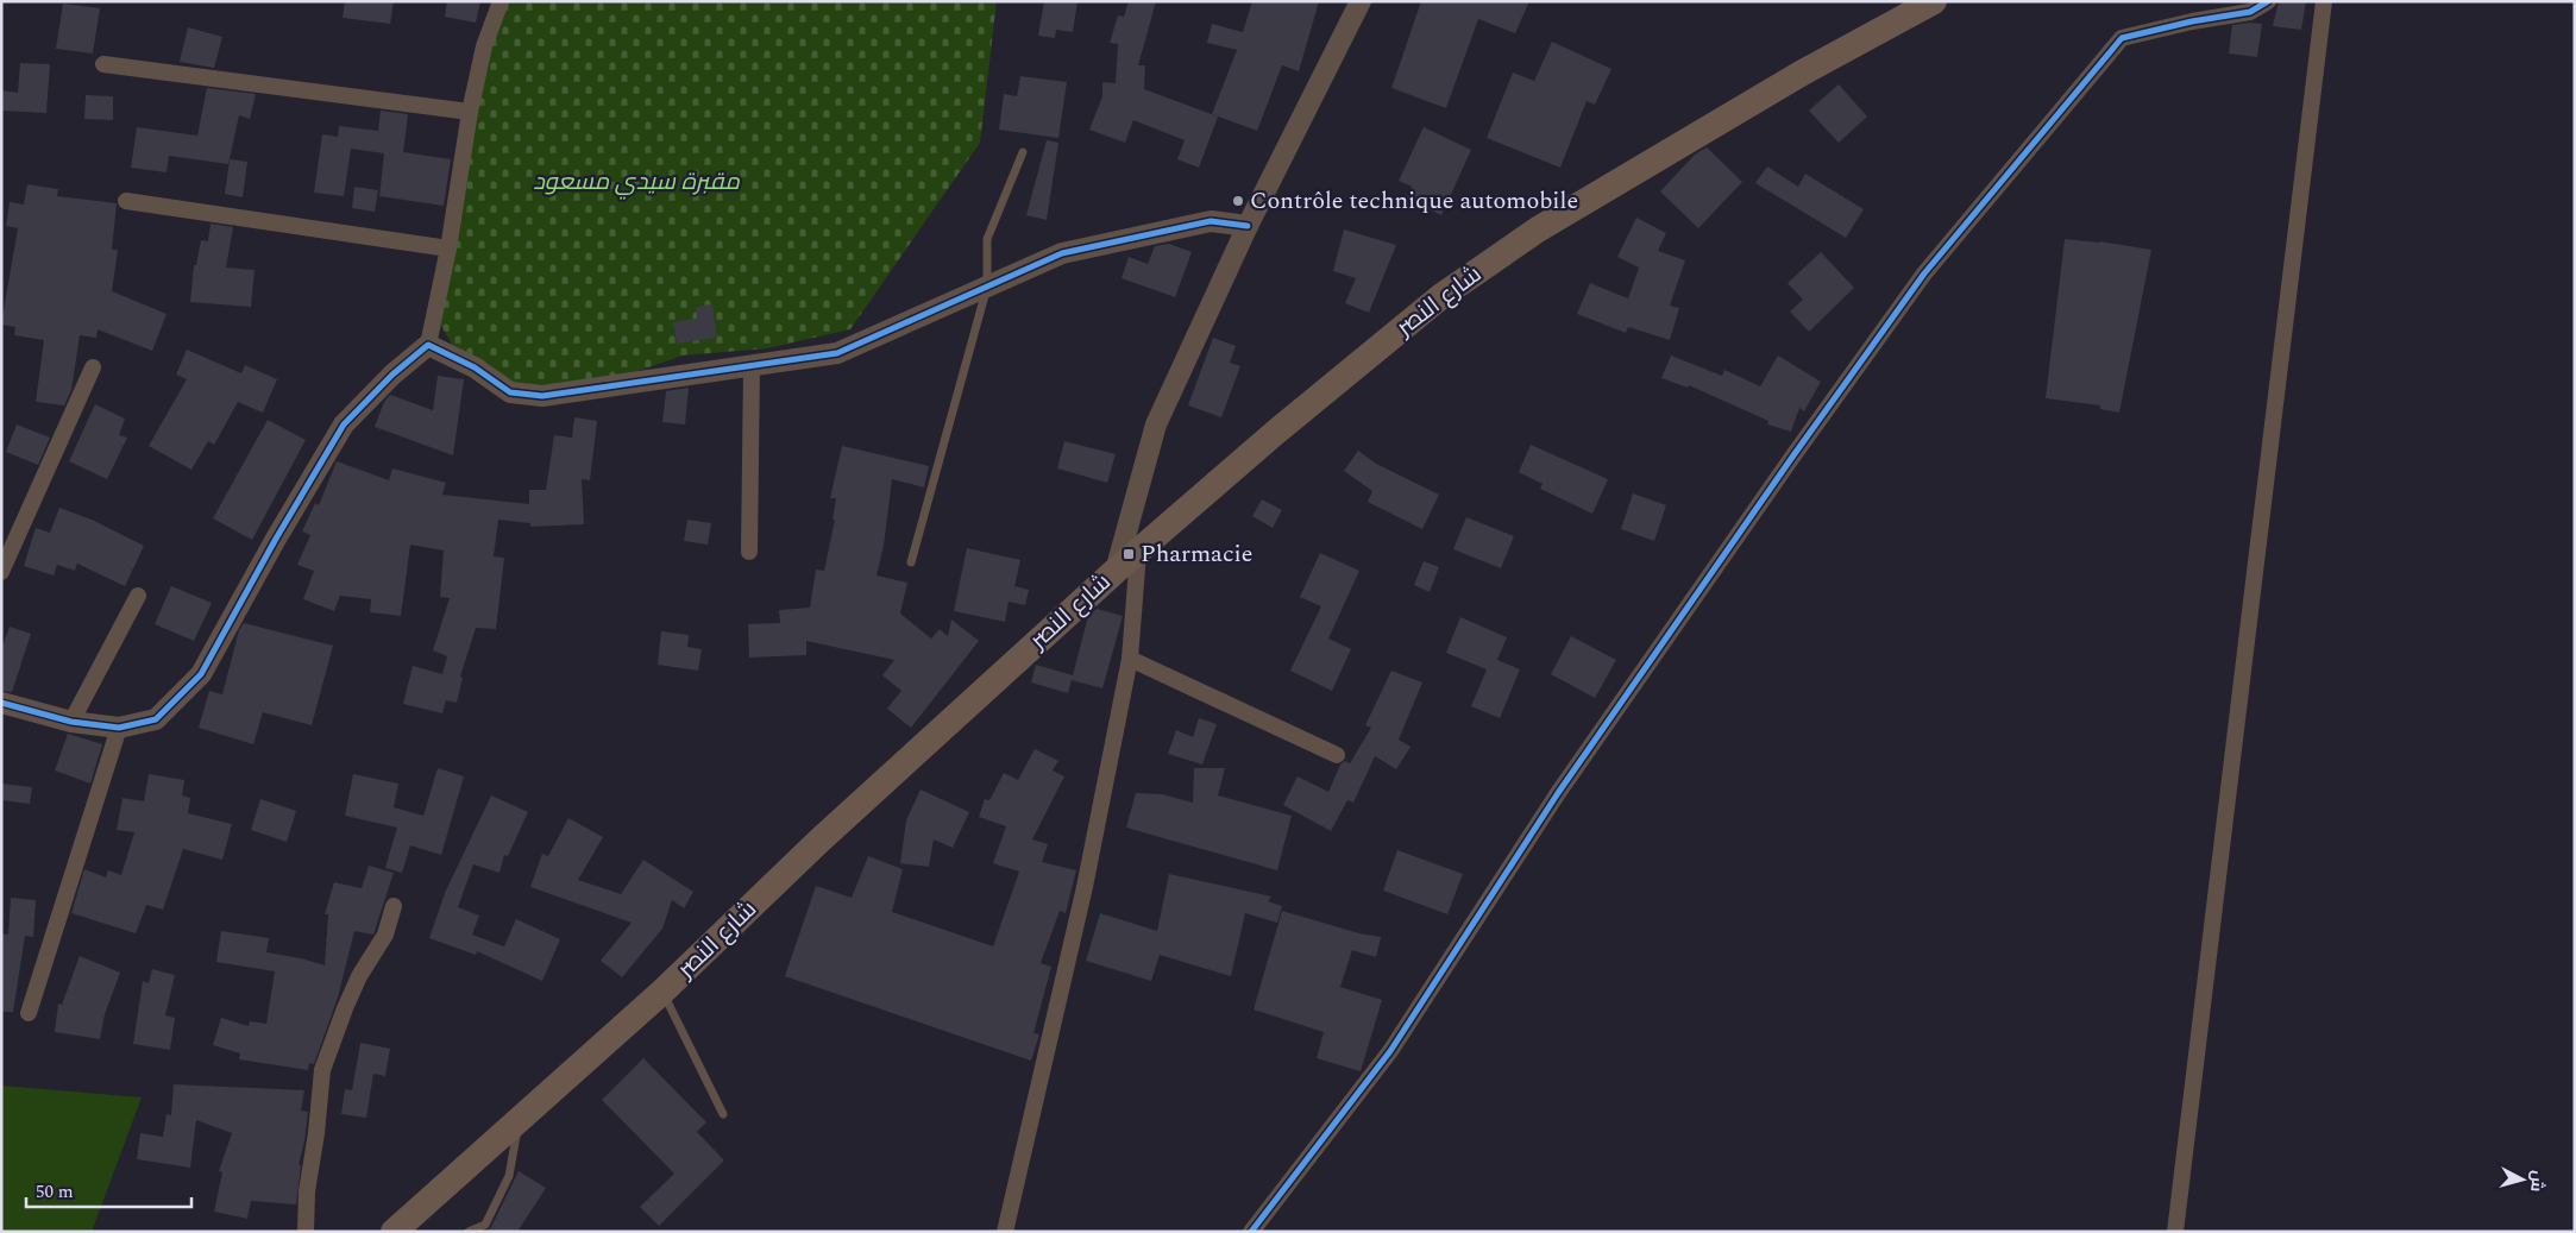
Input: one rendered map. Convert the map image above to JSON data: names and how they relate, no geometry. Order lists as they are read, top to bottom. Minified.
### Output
{"streets":{"main road":["شارع النصر"]},"parks":["مقبرة سيدي مسعود"],"places":{"other":["Contrôle technique automobile"],"transit":["Pharmacie"]},"scale_bar":"50 m","north":"right"}
